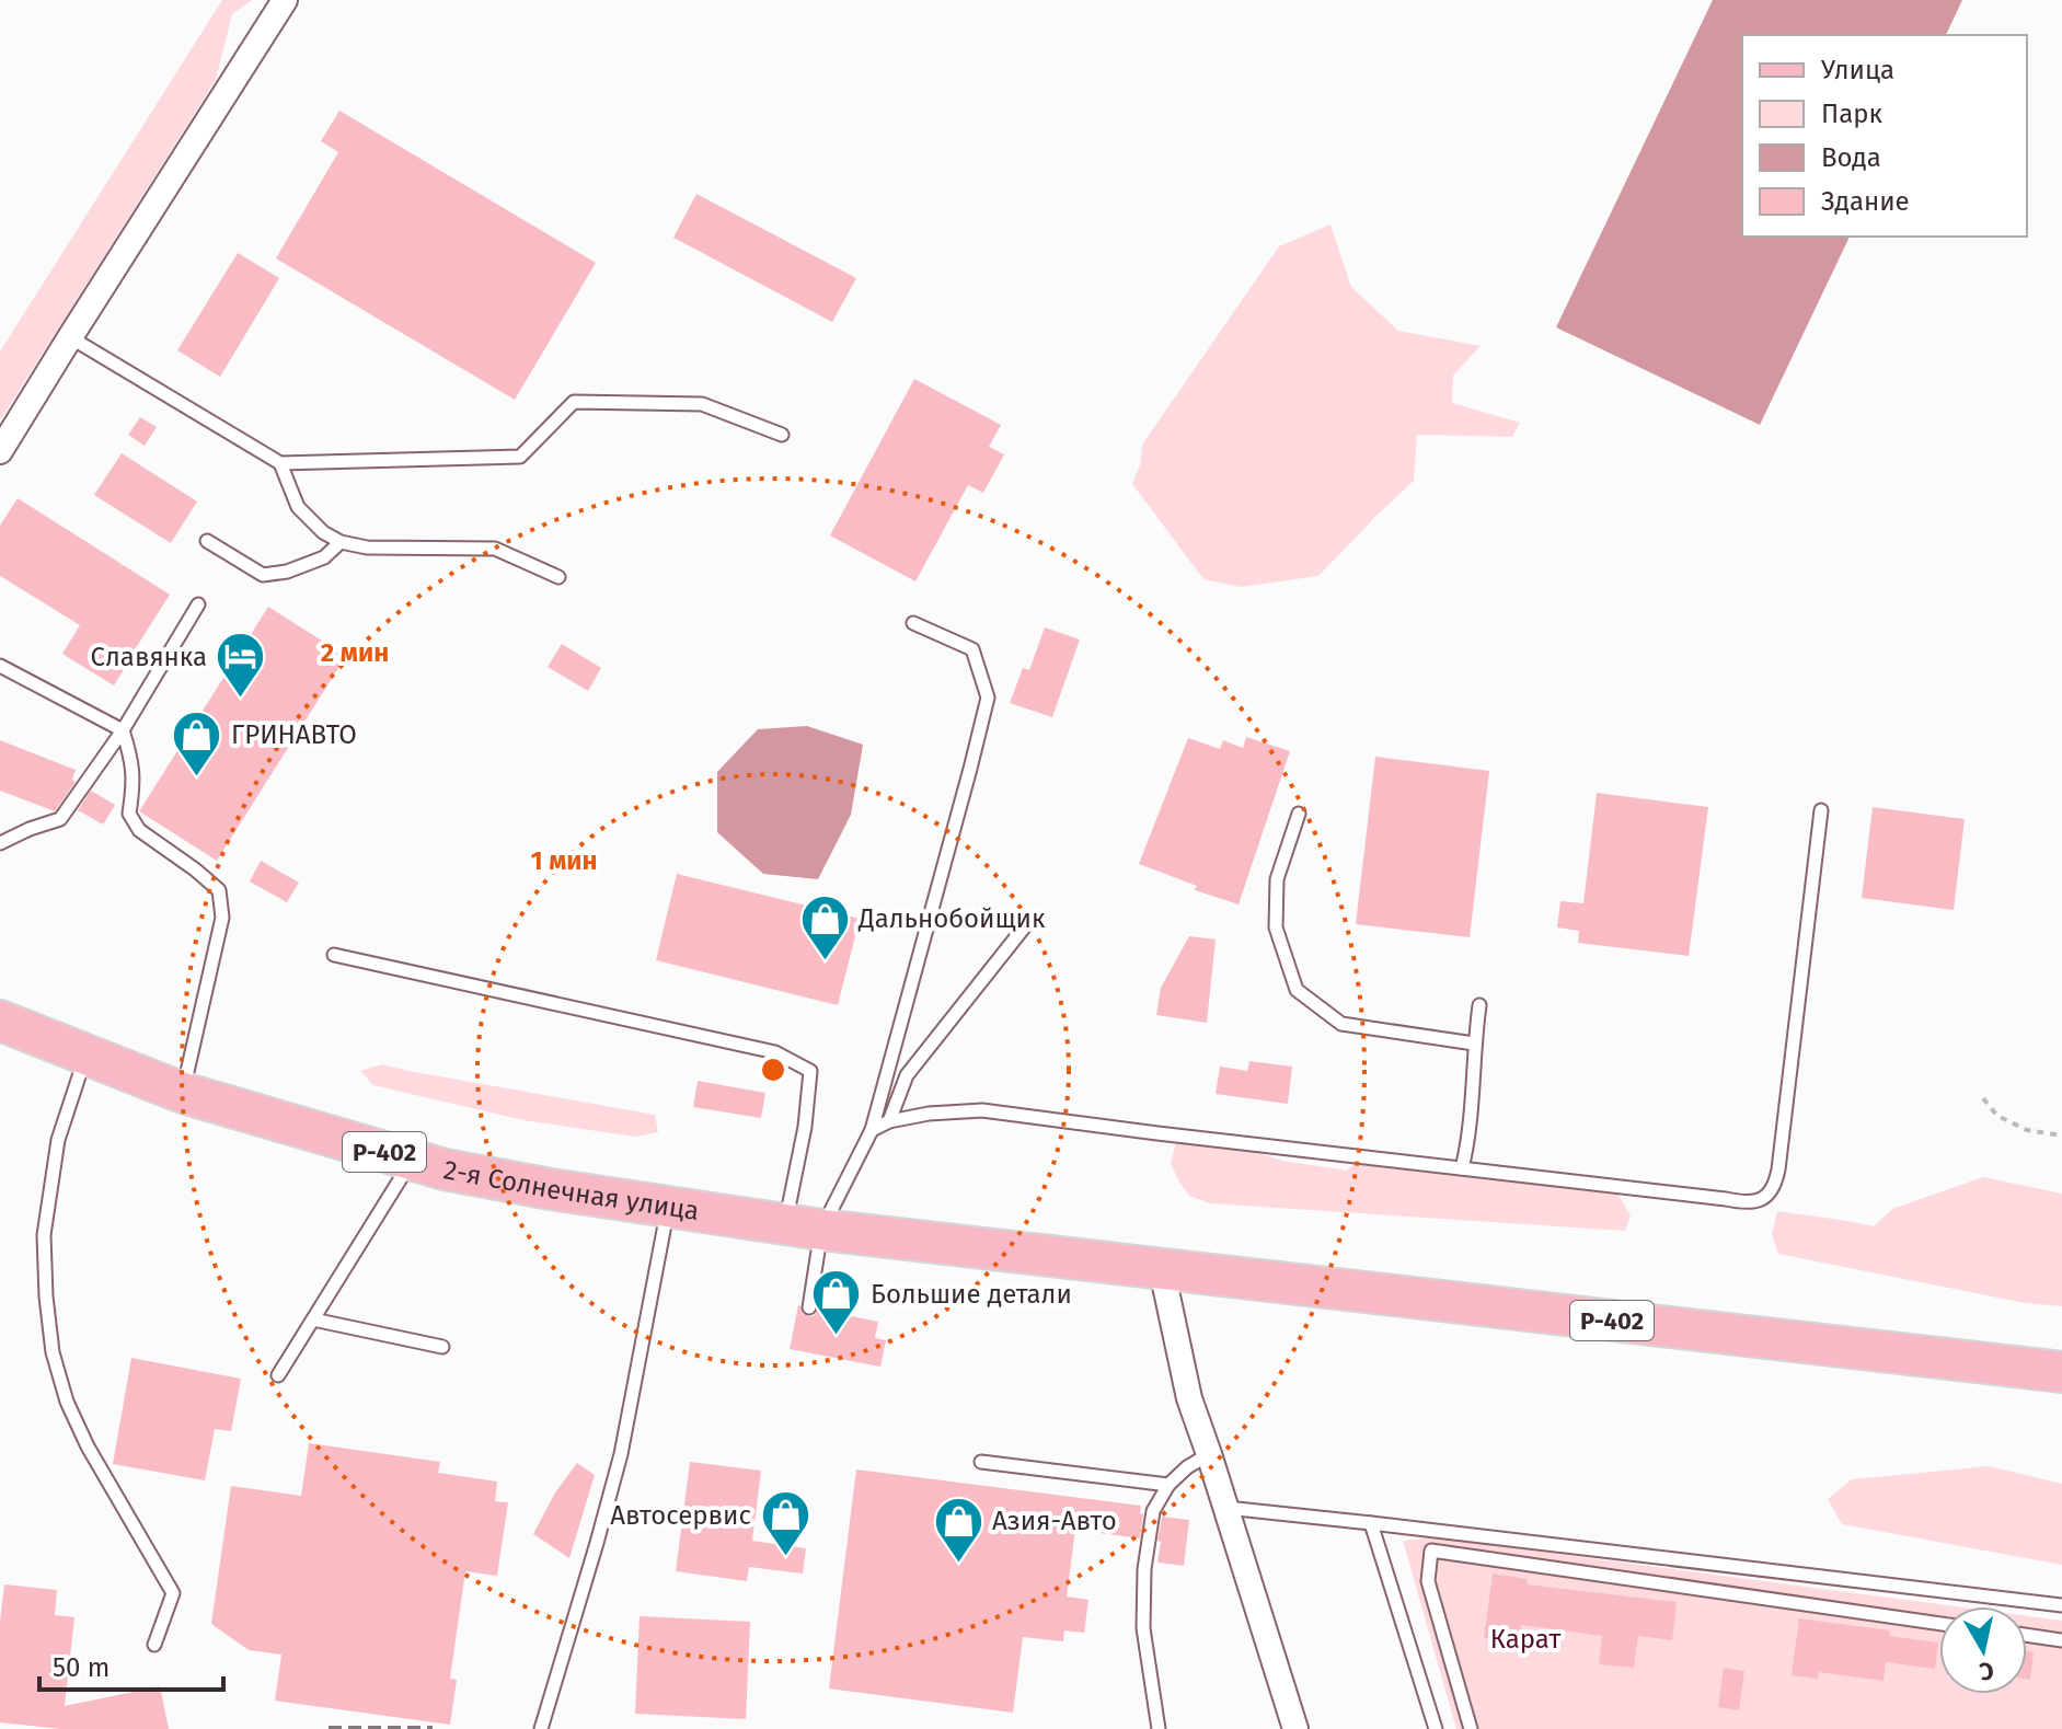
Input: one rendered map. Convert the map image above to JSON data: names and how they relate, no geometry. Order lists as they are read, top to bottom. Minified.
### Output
{"streets":{"main road":["Р-402","2-я Солнечная улица"]},"crossings":[["Р-402","2-я Солнечная улица"]],"parks":["Карат"],"places":{"hotel":["Славянка"],"shop":["ГРИНАВТО","Дальнобойщик","Большие детали","Автосервис","Азия-Авто"]},"legend":["Улица","Парк","Вода","Здание"],"scale_bar":"50 m","north":"bottom","rings":["2 мин","1 мин"]}
